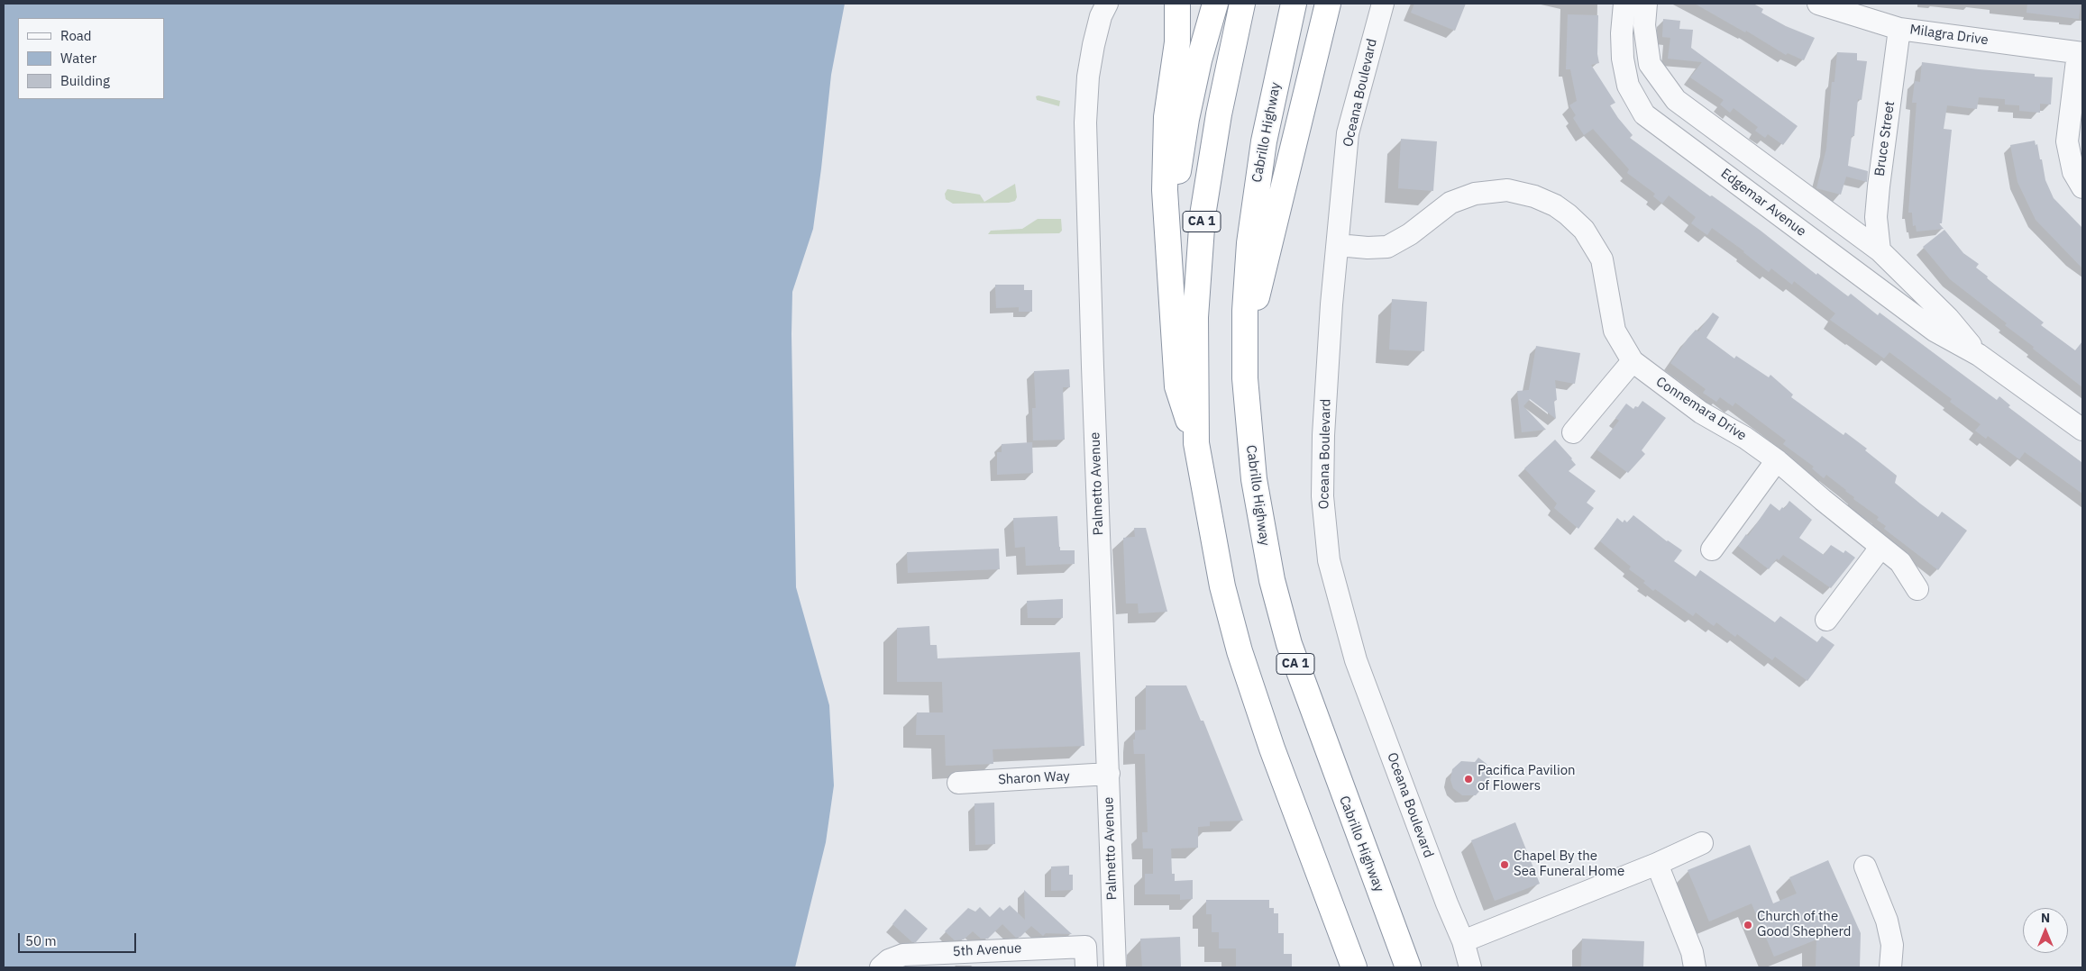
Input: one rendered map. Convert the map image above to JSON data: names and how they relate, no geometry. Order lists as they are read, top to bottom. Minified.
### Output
{"streets":{"highway":["Cabrillo Highway","CA 1"],"street":["Milagra Drive","Oceana Boulevard","Bruce Street","Edgemar Avenue","Connemara Drive","Palmetto Avenue","Sharon Way","5th Avenue"]},"crossings":[["Milagra Drive","Bruce Street"],["Oceana Boulevard","Connemara Drive"],["Bruce Street","Edgemar Avenue"],["Palmetto Avenue","Sharon Way"]],"places":["Pacifica Pavilion of Flowers","Chapel By the Sea Funeral Home","Church of the Good Shepherd"],"legend":["Road","Water","Building"],"scale_bar":"50 m","north":"top"}
